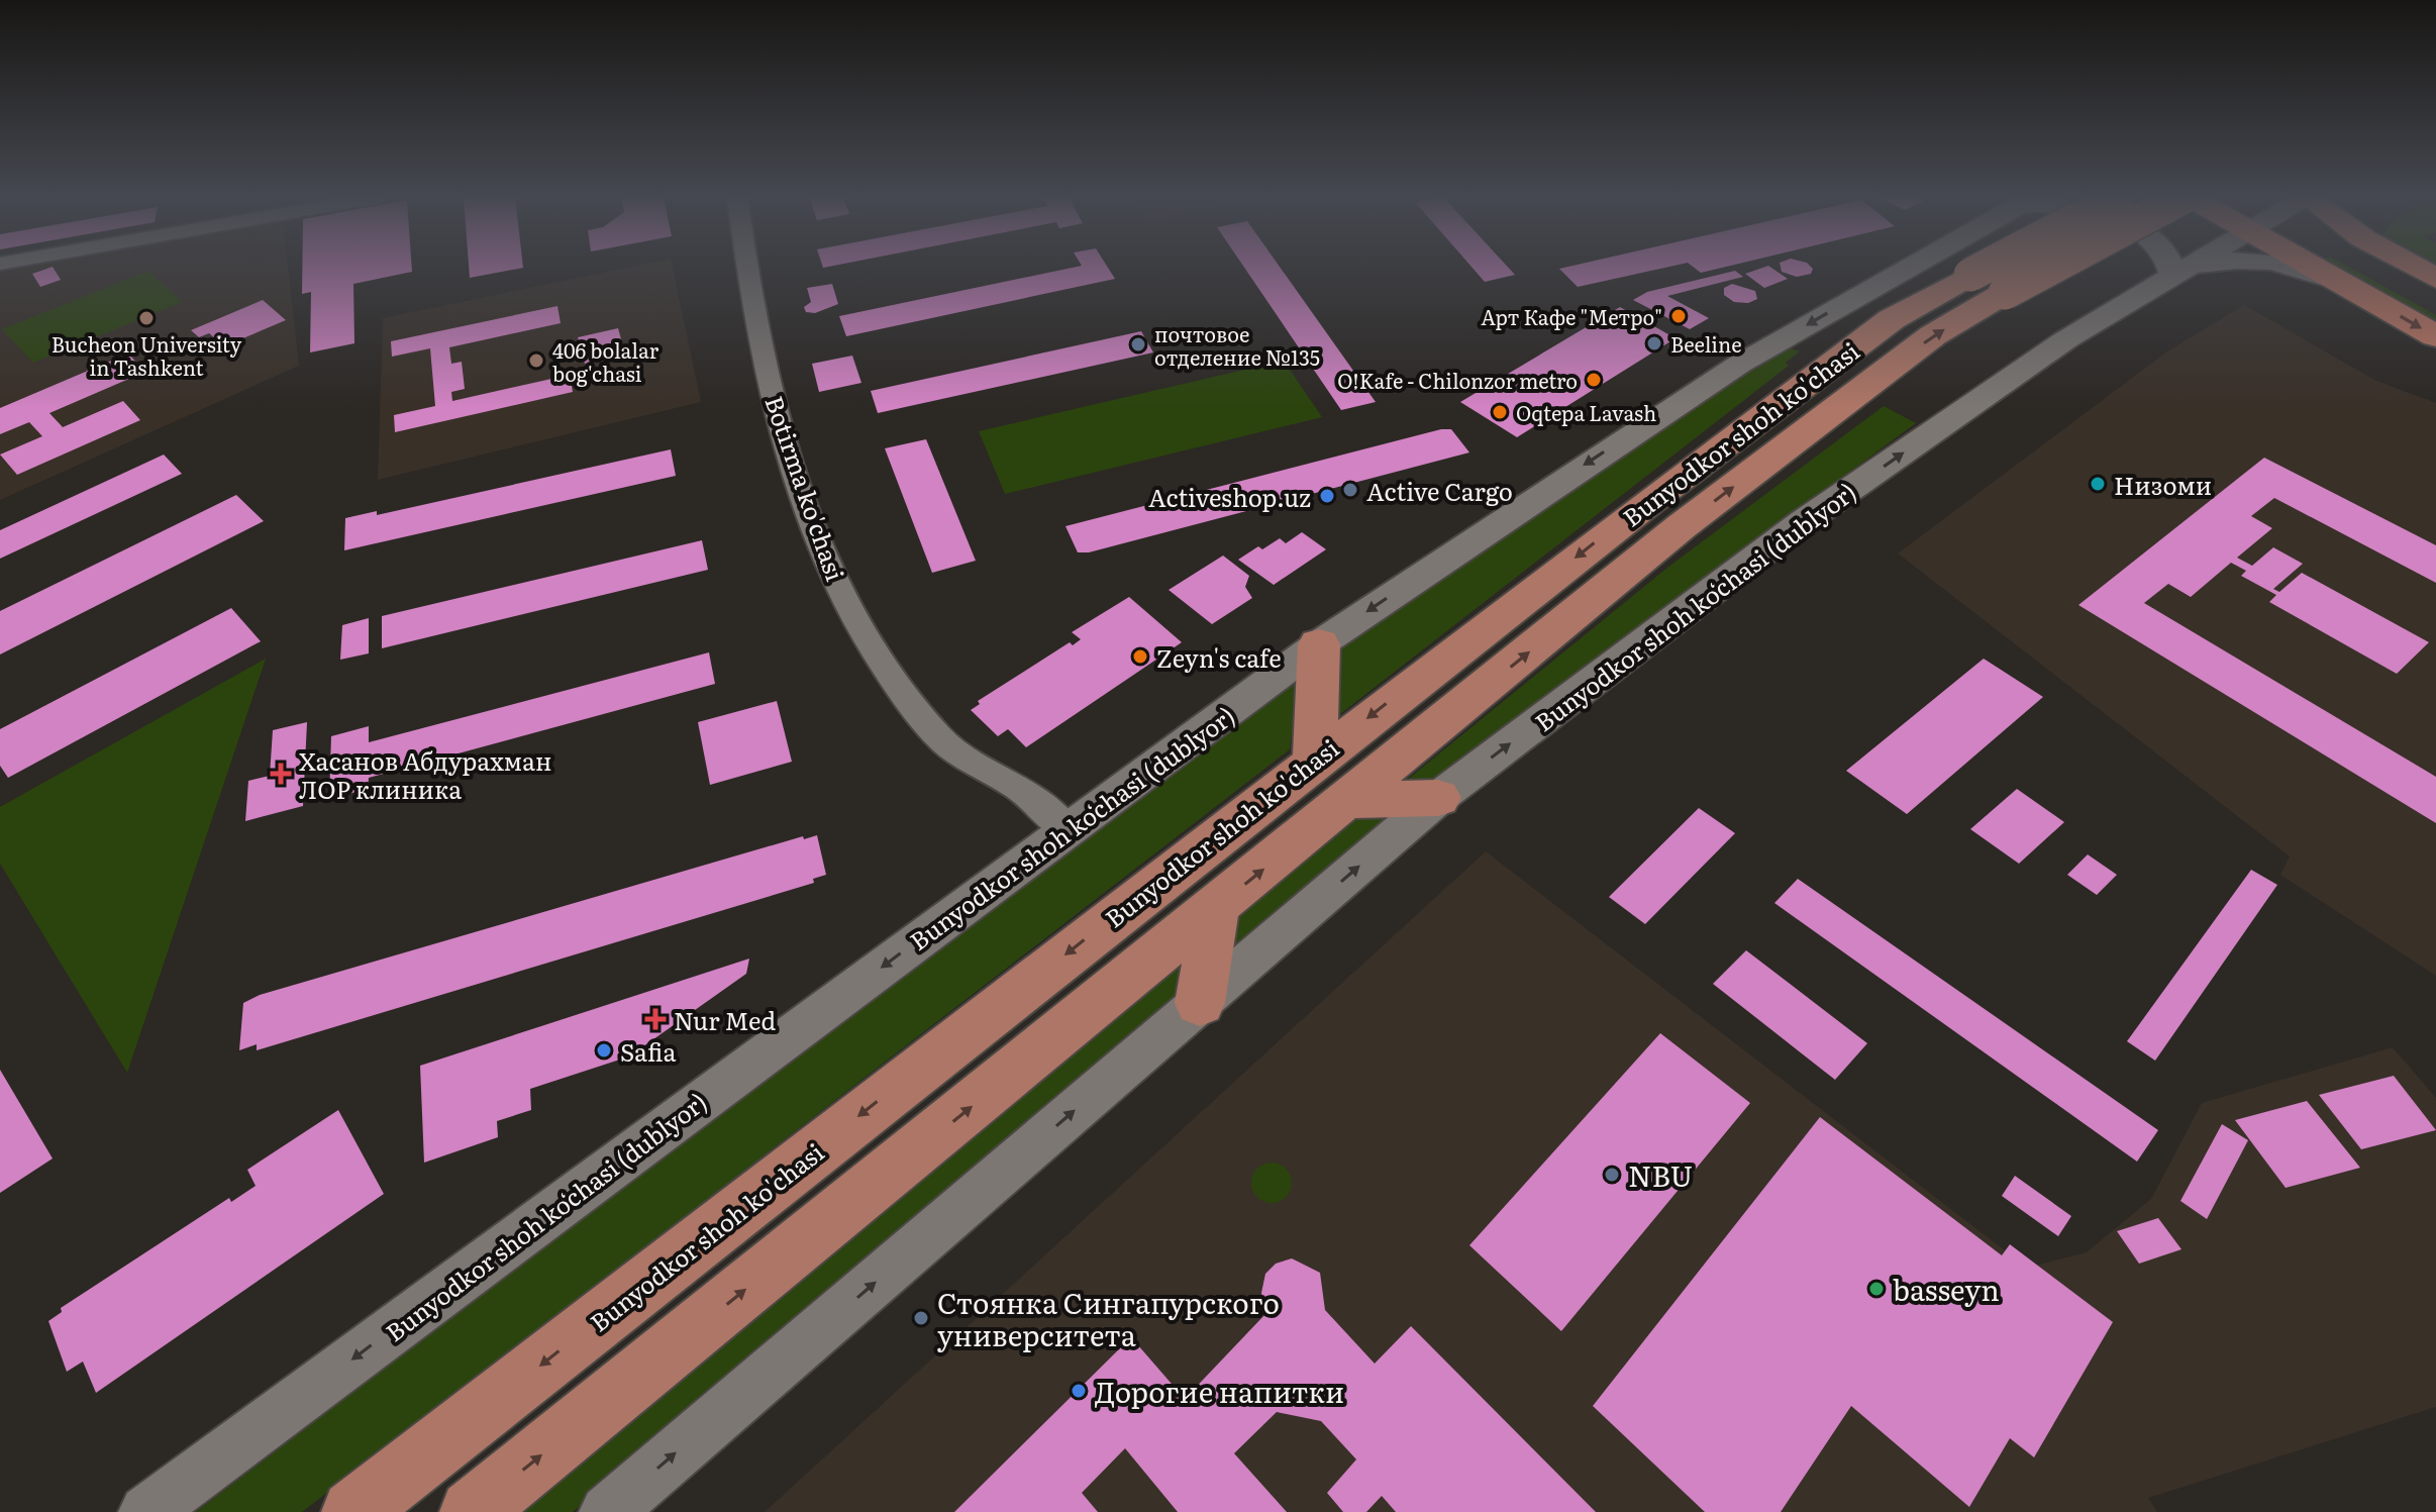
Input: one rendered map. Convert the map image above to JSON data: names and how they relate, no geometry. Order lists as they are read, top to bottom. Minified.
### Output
{"streets":{"main road":["Bunyodkor shoh ko'chasi"],"street":["Botirma ko'chasi","Bunyodkor shoh koʻchasi (dublyor)"]},"crossings":[["Botirma ko'chasi","Bunyodkor shoh koʻchasi (dublyor)"]],"places":{"other":["Арт Кафе \"Метро\"","Bucheon University in Tashkent","Beeline","почтовое отделение №135","406 bolalar bog'chasi","O!Kafe - Chilonzor metro","Oqtepa Lavash","Низоми","Active Cargo","Activeshop.uz","Zeyn's cafe","Safia","NBU","basseyn","Стоянка Сингапурского университета","Дорогие напитки"],"health":["Хасанов Абдурахман ЛОР клиника","Nur Med"]}}
